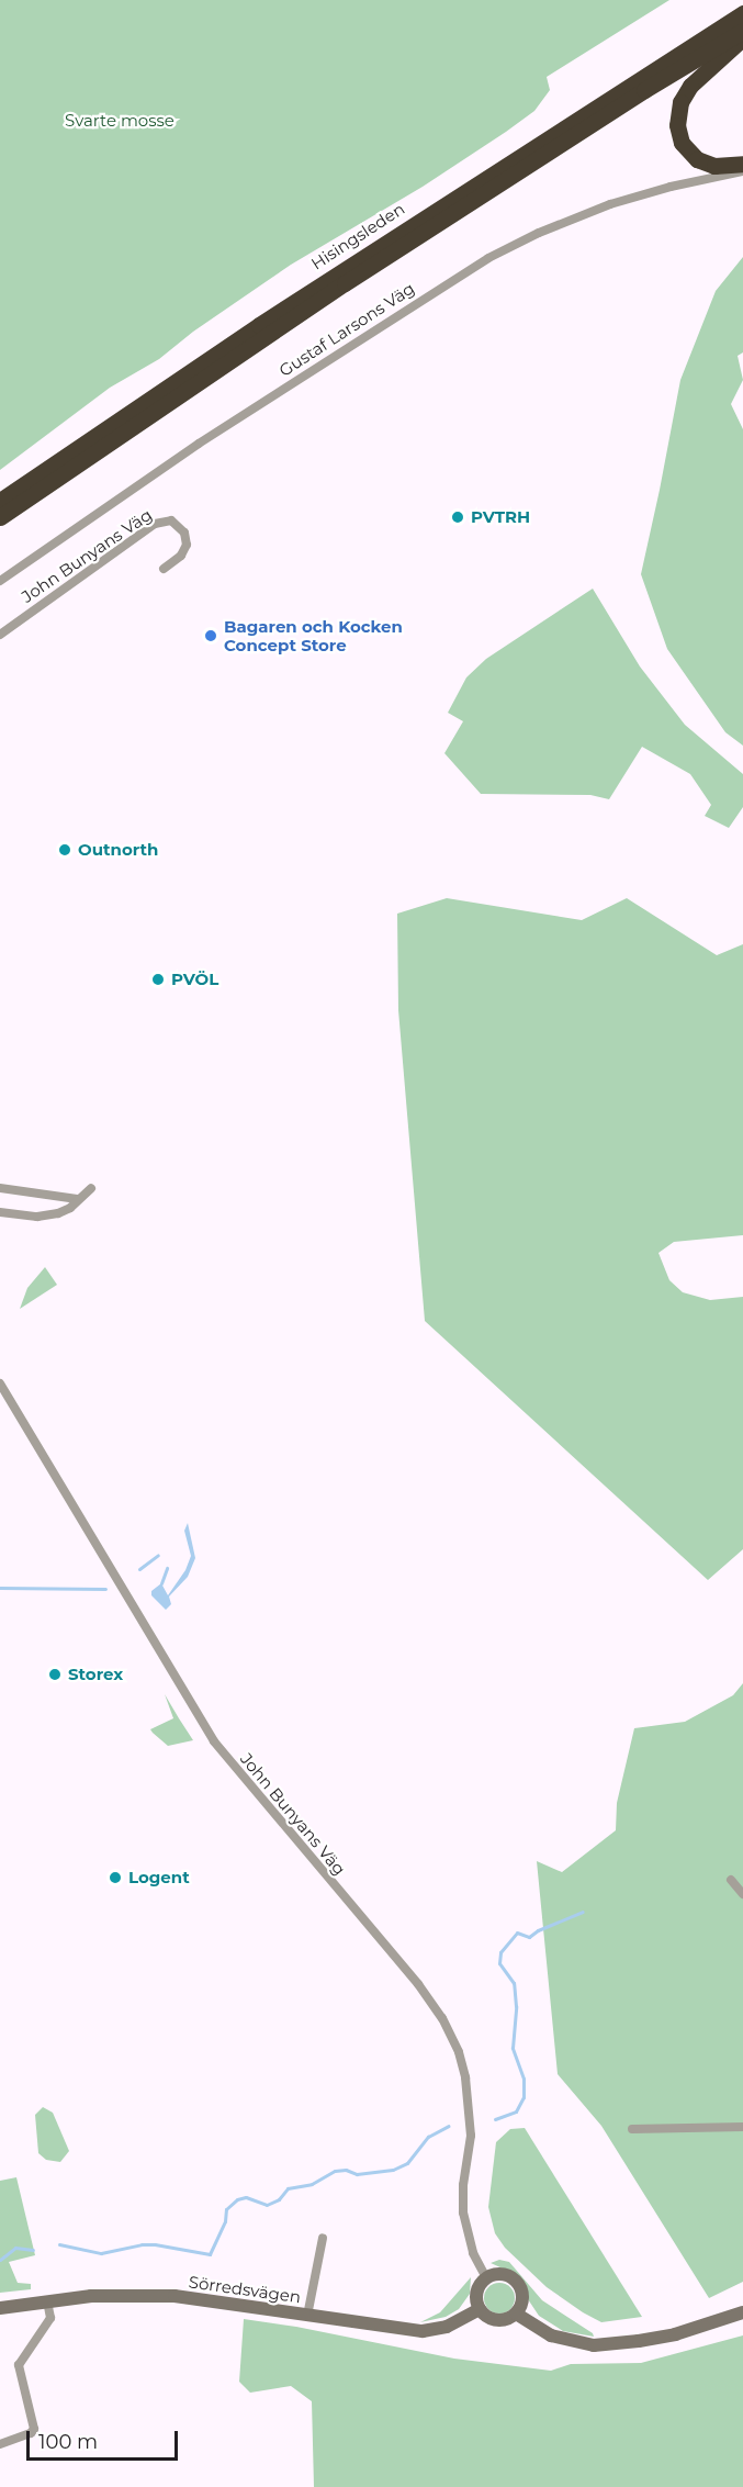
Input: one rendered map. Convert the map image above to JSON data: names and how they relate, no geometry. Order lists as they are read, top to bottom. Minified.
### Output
{"streets":{"highway":["Hisingsleden"],"street":["Gustaf Larsons Väg","John Bunyans Väg","Sörredsvägen"]},"crossings":[["John Bunyans Väg","Sörredsvägen"]],"parks":["Svarte mosse"],"places":["PVTRH","Bagaren och Kocken Concept Store","Outnorth","PVÖL","Storex","Logent"],"scale_bar":"100 m"}
